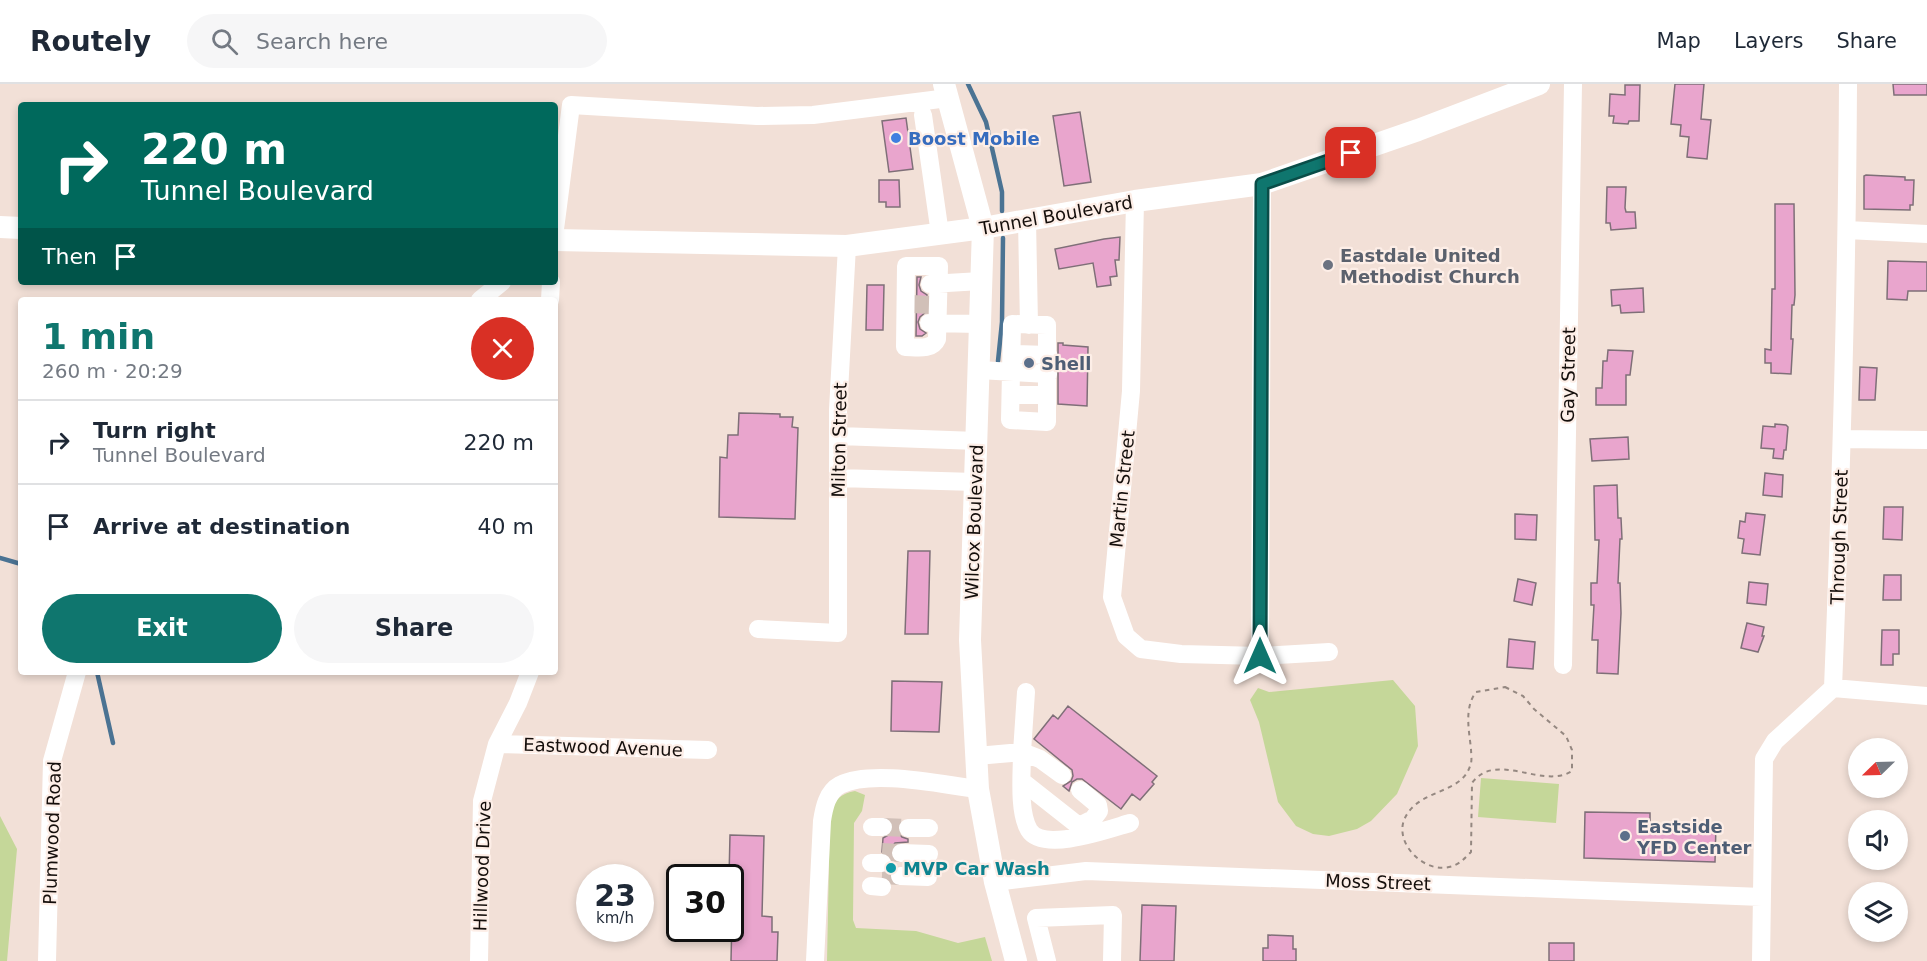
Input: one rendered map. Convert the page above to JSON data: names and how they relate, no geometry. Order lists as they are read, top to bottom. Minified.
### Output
{"streets":{"main road":["Tunnel Boulevard","Wilcox Boulevard"],"street":["Gay Street","Milton Street","Martin Street","Through Street","Eastwood Avenue","Plumwood Road","Hillwood Drive","Moss Street"]},"crossings":[["Tunnel Boulevard","Milton Street"],["Tunnel Boulevard","Martin Street"],["Tunnel Boulevard","Wilcox Boulevard"],["Wilcox Boulevard","Moss Street"],["Eastwood Avenue","Hillwood Drive"]],"places":["Boost Mobile","Eastdale United Methodist Church","Shell","Eastside YFD Center","MVP Car Wash"],"north":"bottom left","page":{"header":"Routely","search":"Search here","nav":["Map","Layers","Share"],"turn":["220 m","Tunnel Boulevard"],"then":"Then","heading":["1 min","260 m · 20:29"],"list":[{"name":"Turn right","note":"Tunnel Boulevard","value":"220 m"},{"name":"Arrive at destination","value":"40 m"}],"buttons":["Exit","Share"],"speed":"23 km/h","limit":"30"}}
